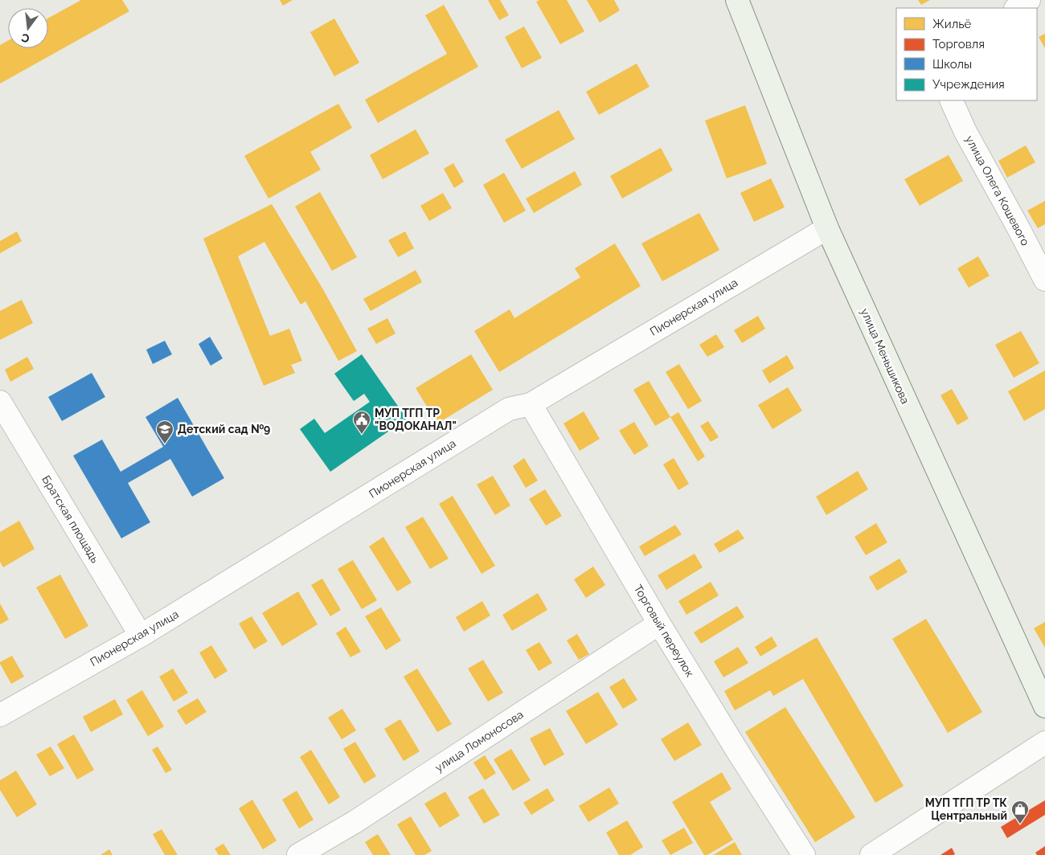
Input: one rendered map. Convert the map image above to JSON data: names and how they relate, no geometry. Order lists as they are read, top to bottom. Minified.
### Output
{"streets":{"street":["улица Олега Кошевого","Пионерская улица","улица Меньшикова","Братская площадь","Торговый переулок","улица Ломоносова"]},"crossings":[["Пионерская улица","улица Меньшикова"],["Пионерская улица","Братская площадь"],["Пионерская улица","Торговый переулок"],["Торговый переулок","улица Ломоносова"]],"places":{"public building":["МУП ТГП ТР \"ВОДОКАНАЛ\""],"school or university":["Детский сад №9"],"shop":["МУП ТГП ТР ТК Центральный"]},"legend":["Жильё","Торговля","Школы","Учреждения"],"north":"bottom"}
